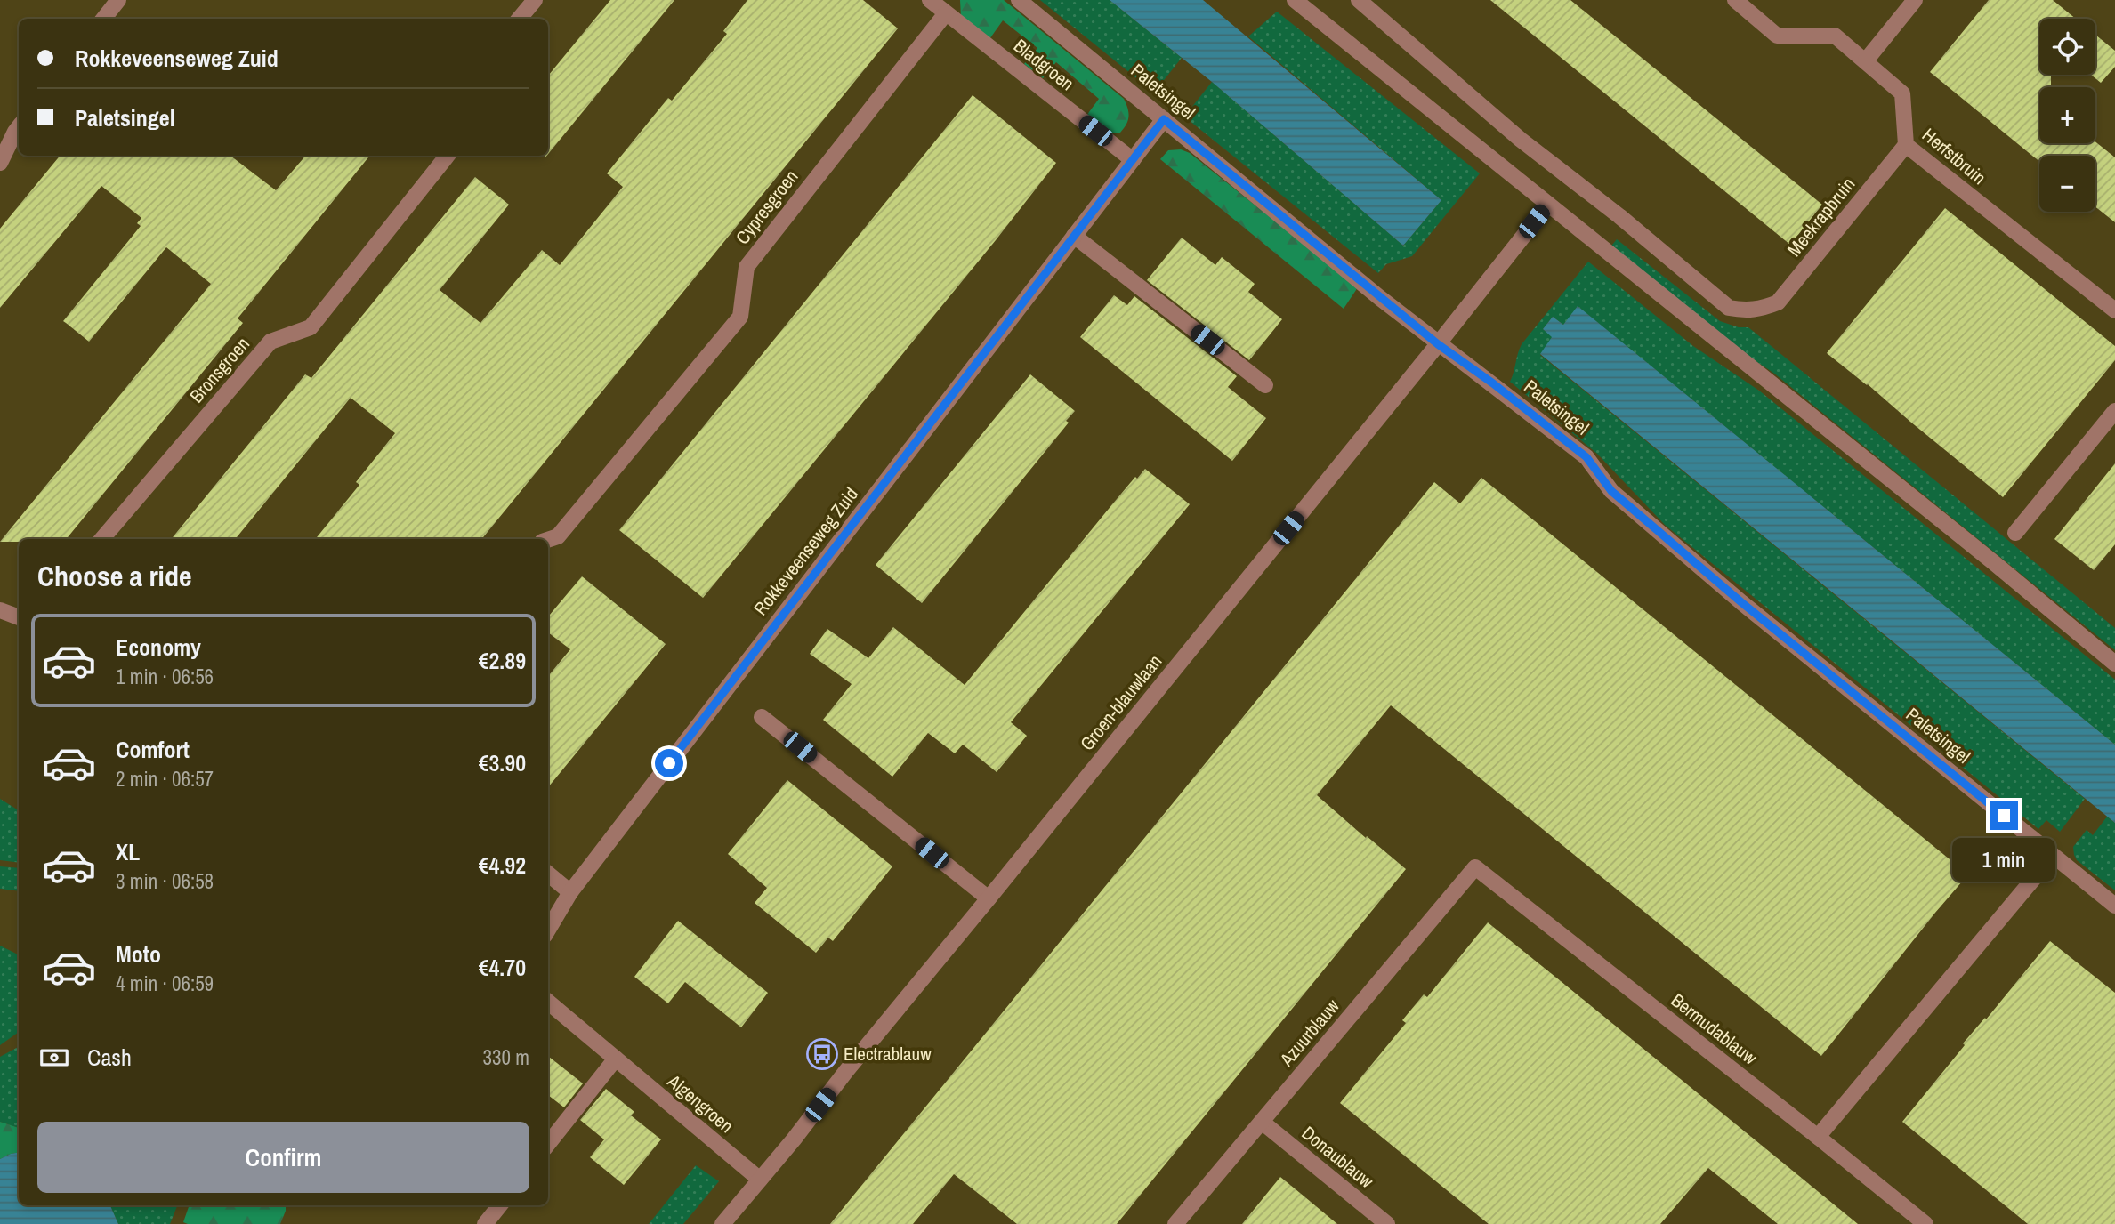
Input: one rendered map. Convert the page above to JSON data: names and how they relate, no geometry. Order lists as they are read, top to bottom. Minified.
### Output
{"streets":{"street":["Bladgroen","Paletsingel","Herfstbruin","Cypresgroen","Meekrapbruin","Bronsgroen","Rokkeveenseweg Zuid","Groen-blauwlaan","Bermudablauw","Azuurblauw","Algengroen","Donaublauw"]},"crossings":[["Bladgroen","Cypresgroen"],["Bladgroen","Rokkeveenseweg Zuid"],["Paletsingel","Rokkeveenseweg Zuid"],["Paletsingel","Groen-blauwlaan"],["Herfstbruin","Meekrapbruin"],["Groen-blauwlaan","Algengroen"],["Bermudablauw","Azuurblauw"],["Azuurblauw","Donaublauw"]],"places":{"bus stop":["Electrablauw"]},"page":{"map_buttons":["+","−"],"banner":["Rokkeveenseweg Zuid","Paletsingel"],"heading":"Choose a ride","list":[{"name":"Economy","note":"1 min · 06:56","value":"€2.89"},{"name":"Comfort","note":"2 min · 06:57","value":"€3.90"},{"name":"XL","note":"3 min · 06:58","value":"€4.92"},{"name":"Moto","note":"4 min · 06:59","value":"€4.70"}],"bubble":"1 min","pay":["Cash","330 m"],"buttons":"Confirm"}}
